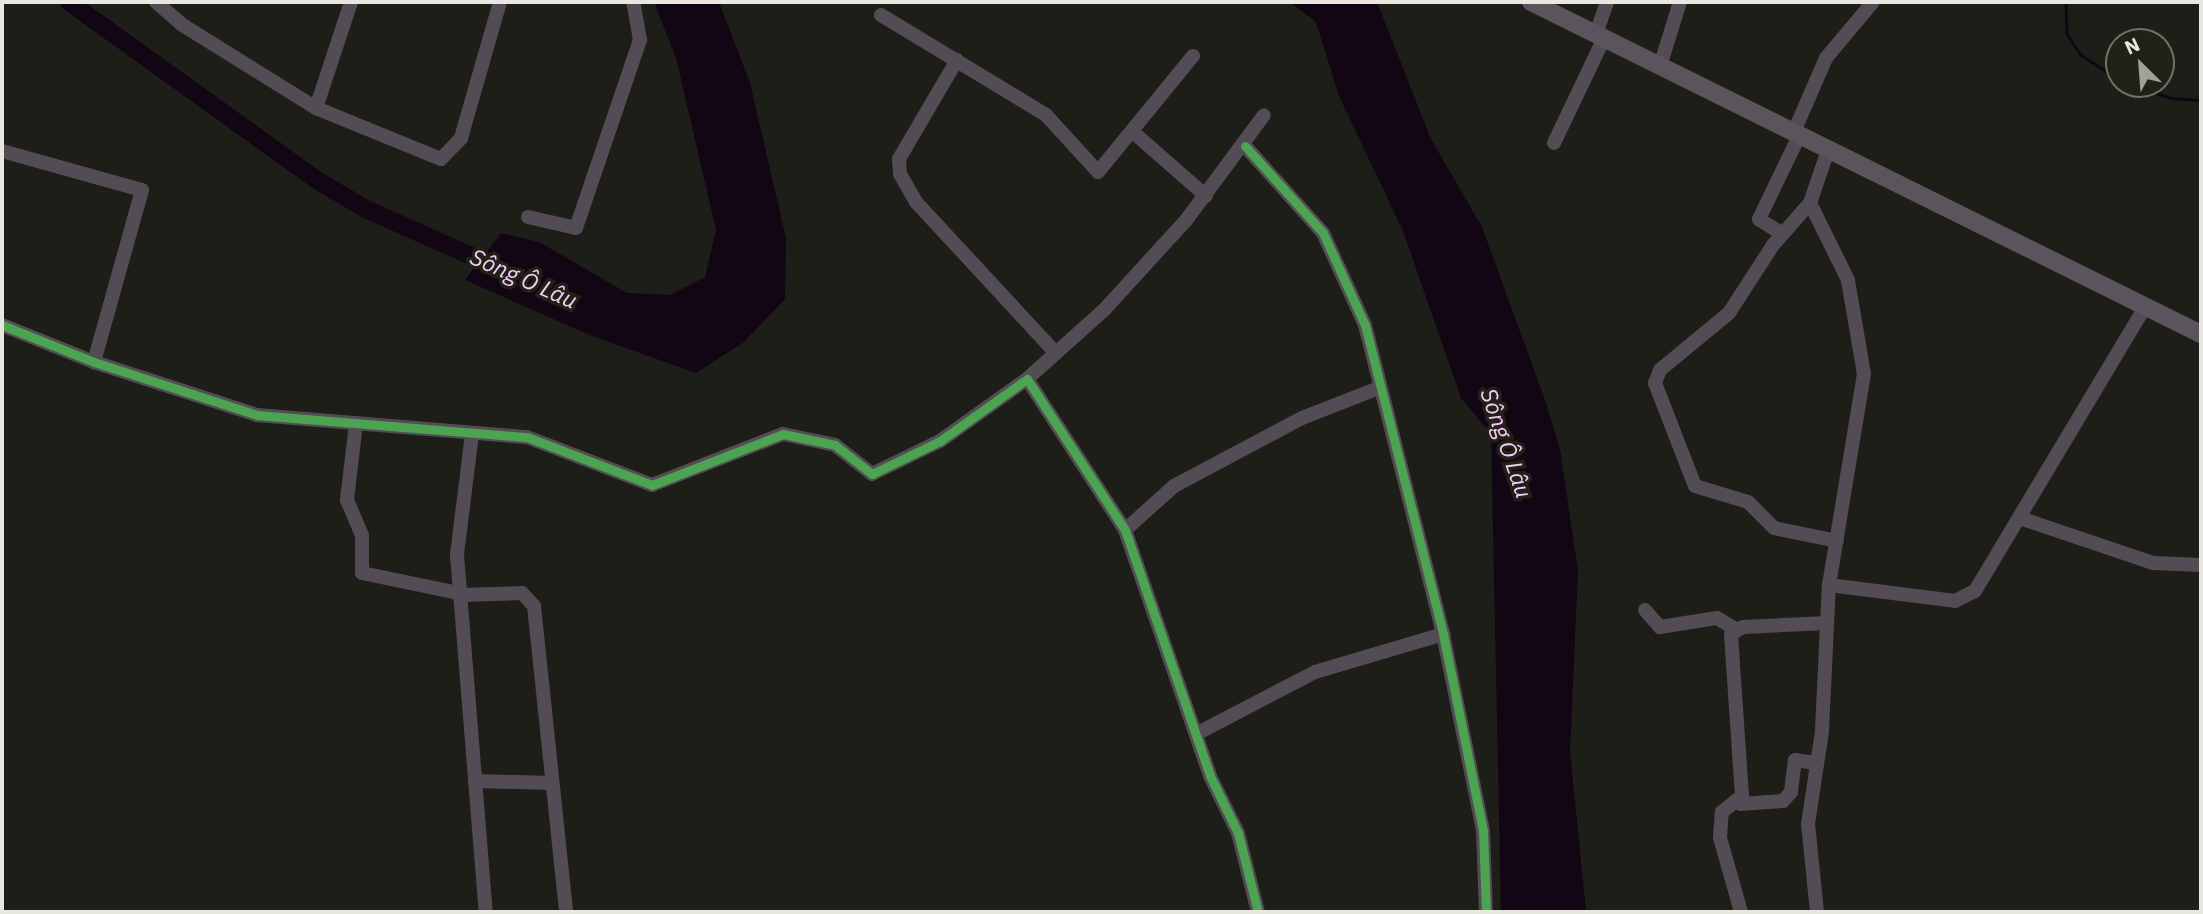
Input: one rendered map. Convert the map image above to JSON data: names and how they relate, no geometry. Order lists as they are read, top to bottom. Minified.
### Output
{"water":["Sông Ô Lâu"],"north":"top left"}
